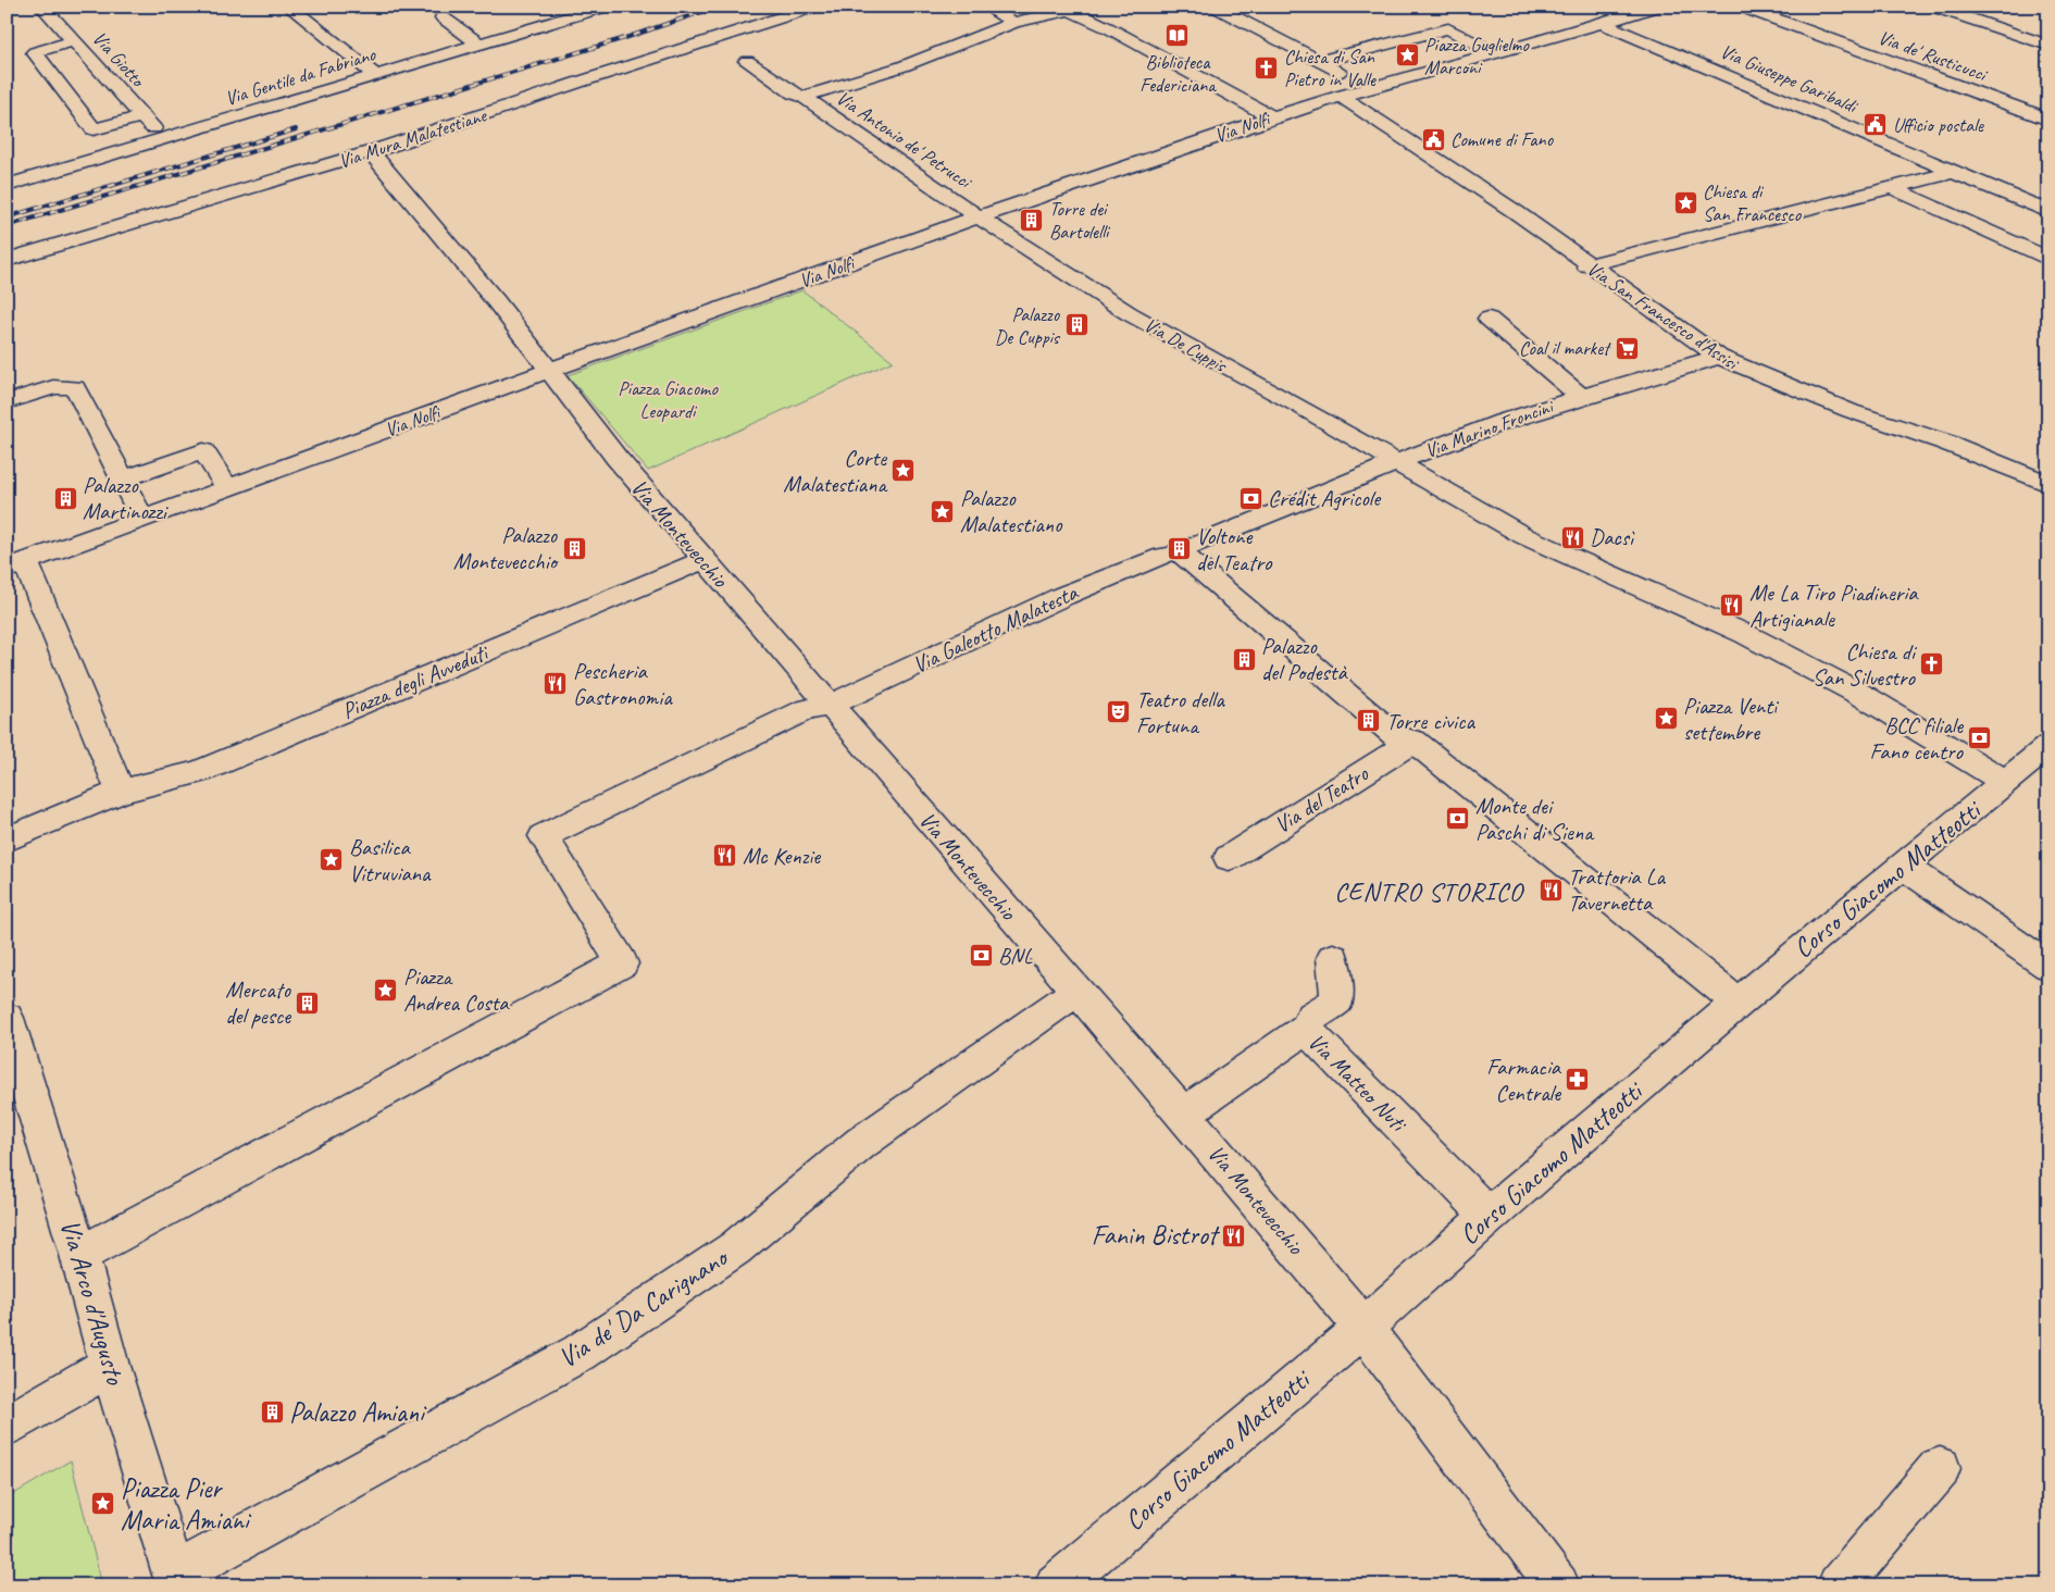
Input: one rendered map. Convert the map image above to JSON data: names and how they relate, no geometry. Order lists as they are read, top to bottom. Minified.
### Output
{"streets":{"street":["Via de' Rusticucci","Via Giotto","Via Gentile da Fabriano","Via Giuseppe Garibaldi","Via Nolfi","Via Mura Malatestiane","Via Antonio de' Petrucci","Via San Francesco d'Assisi","Via De Cuppis","Via Marino Froncini","Via Montevecchio","Via Galeotto Malatesta","Piazza degli Avveduti","Via del Teatro","Corso Giacomo Matteotti","Via Matteo Nuti","Via Arco d'Augusto","Via de' Da Carignano"]},"crossings":[["Via Giotto","Via Gentile da Fabriano"],["Via Giuseppe Garibaldi","Via Nolfi"],["Via Nolfi","Via Antonio de' Petrucci"],["Via Nolfi","Via San Francesco d'Assisi"],["Via Nolfi","Via De Cuppis"],["Via Nolfi","Via Montevecchio"],["Via Mura Malatestiane","Via Montevecchio"],["Via Antonio de' Petrucci","Via De Cuppis"],["Via San Francesco d'Assisi","Via Marino Froncini"],["Via De Cuppis","Via Marino Froncini"],["Via Montevecchio","Via Galeotto Malatesta"],["Via Montevecchio","Piazza degli Avveduti"],["Via Montevecchio","Corso Giacomo Matteotti"],["Via Montevecchio","Via Matteo Nuti"],["Via Montevecchio","Via de' Da Carignano"],["Corso Giacomo Matteotti","Via Matteo Nuti"],["Via Arco d'Augusto","Via de' Da Carignano"]],"districts":["CENTRO STORICO"],"parks":["Piazza Giacomo Leopardi"],"places":{"library":["Biblioteca Federiciana"],"place":["Piazza Guglielmo Marconi","Chiesa di San Francesco","Corte Malatestiana","Palazzo Malatestiano","Piazza Venti settembre","Basilica Vitruviana","Piazza Andrea Costa","Piazza Pier Maria Amiani"],"church":["Chiesa di San Pietro in Valle","Chiesa di San Silvestro"],"public building":["Ufficio postale","Comune di Fano"],"building":["Torre dei Bartolelli","Palazzo De Cuppis","Palazzo Martinozzi","Palazzo Montevecchio","Voltone del Teatro","Palazzo del Podestà","Torre civica","Mercato del pesce","Palazzo Amiani"],"supermarket":["Coal il market"],"bank":["Crédit Agricole","BCC filiale Fano centro","Monte dei Paschi di Siena","BNL"],"restaurant":["Dacsì","Me La Tiro Piadineria Artigianale","Pescheria Gastronomia","Mc Kenzie","Trattoria La Tavernetta","Fanin Bistrot"],"theatre":["Teatro della Fortuna"],"pharmacy":["Farmacia Centrale"]}}
